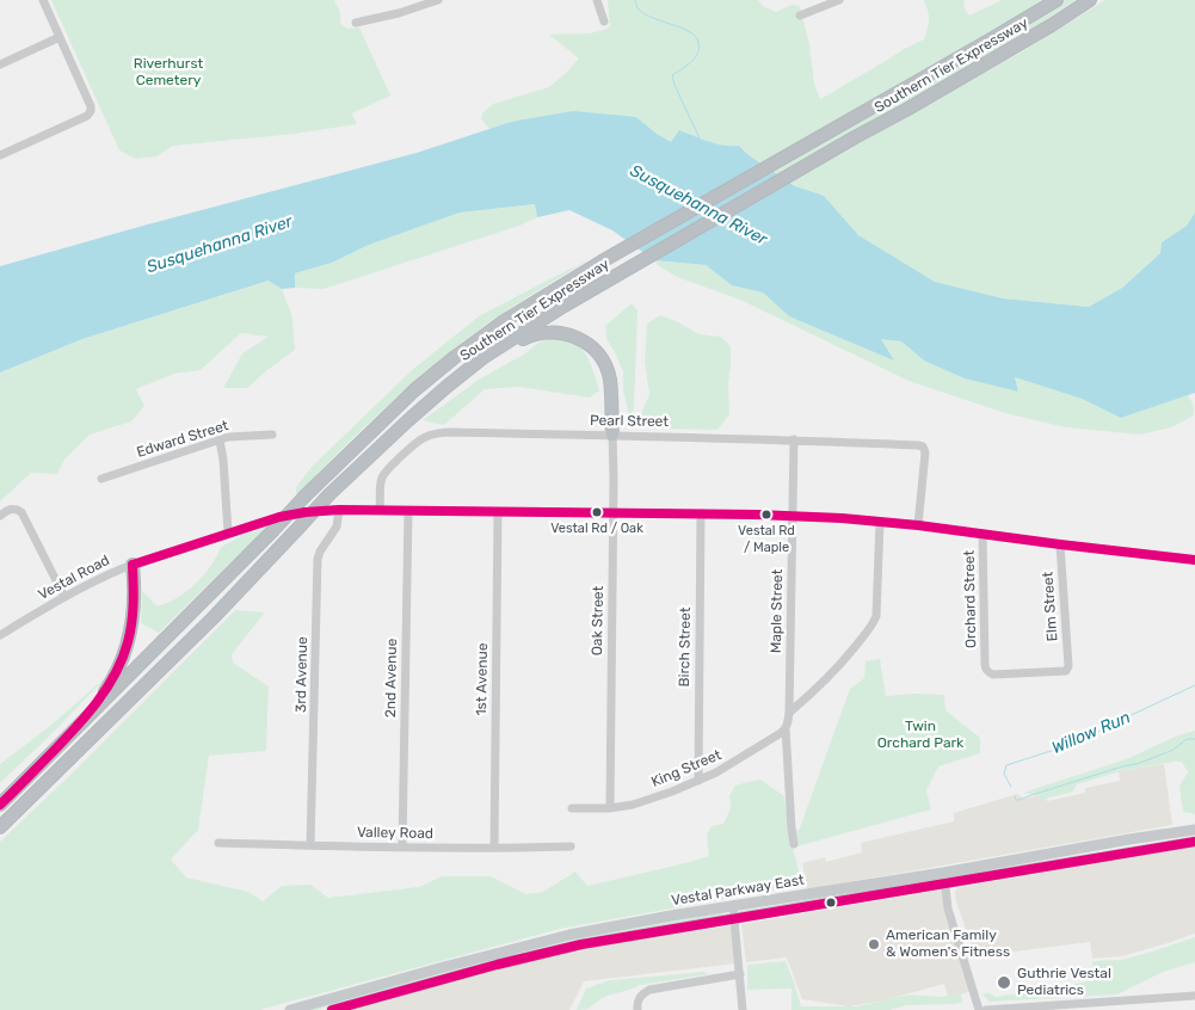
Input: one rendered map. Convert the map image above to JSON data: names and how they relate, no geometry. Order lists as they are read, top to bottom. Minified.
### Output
{"streets":{"highway":["Southern Tier Expressway"],"main road":["Vestal Parkway East"],"street":["Pearl Street","Edward Street","Vestal Road","Orchard Street","Elm Street","Maple Street","Oak Street","Birch Street","3rd Avenue","2nd Avenue","1st Avenue","King Street","Valley Road"]},"crossings":[["Pearl Street","Vestal Road"],["Pearl Street","Maple Street"],["Pearl Street","Oak Street"],["Vestal Road","Orchard Street"],["Vestal Road","Elm Street"],["Vestal Road","Maple Street"],["Vestal Road","Oak Street"],["Vestal Road","Birch Street"],["Vestal Road","3rd Avenue"],["Vestal Road","2nd Avenue"],["Vestal Road","1st Avenue"],["Orchard Street","Elm Street"],["Oak Street","King Street"],["Birch Street","King Street"],["3rd Avenue","Valley Road"],["2nd Avenue","Valley Road"],["1st Avenue","Valley Road"]],"water":["Susquehanna River","Willow Run"],"parks":["Riverhurst Cemetery","Twin Orchard Park"],"places":["Vestal Rd / Oak","Vestal Rd / Maple","American Family & Women's Fitness","Guthrie Vestal Pediatrics"]}
